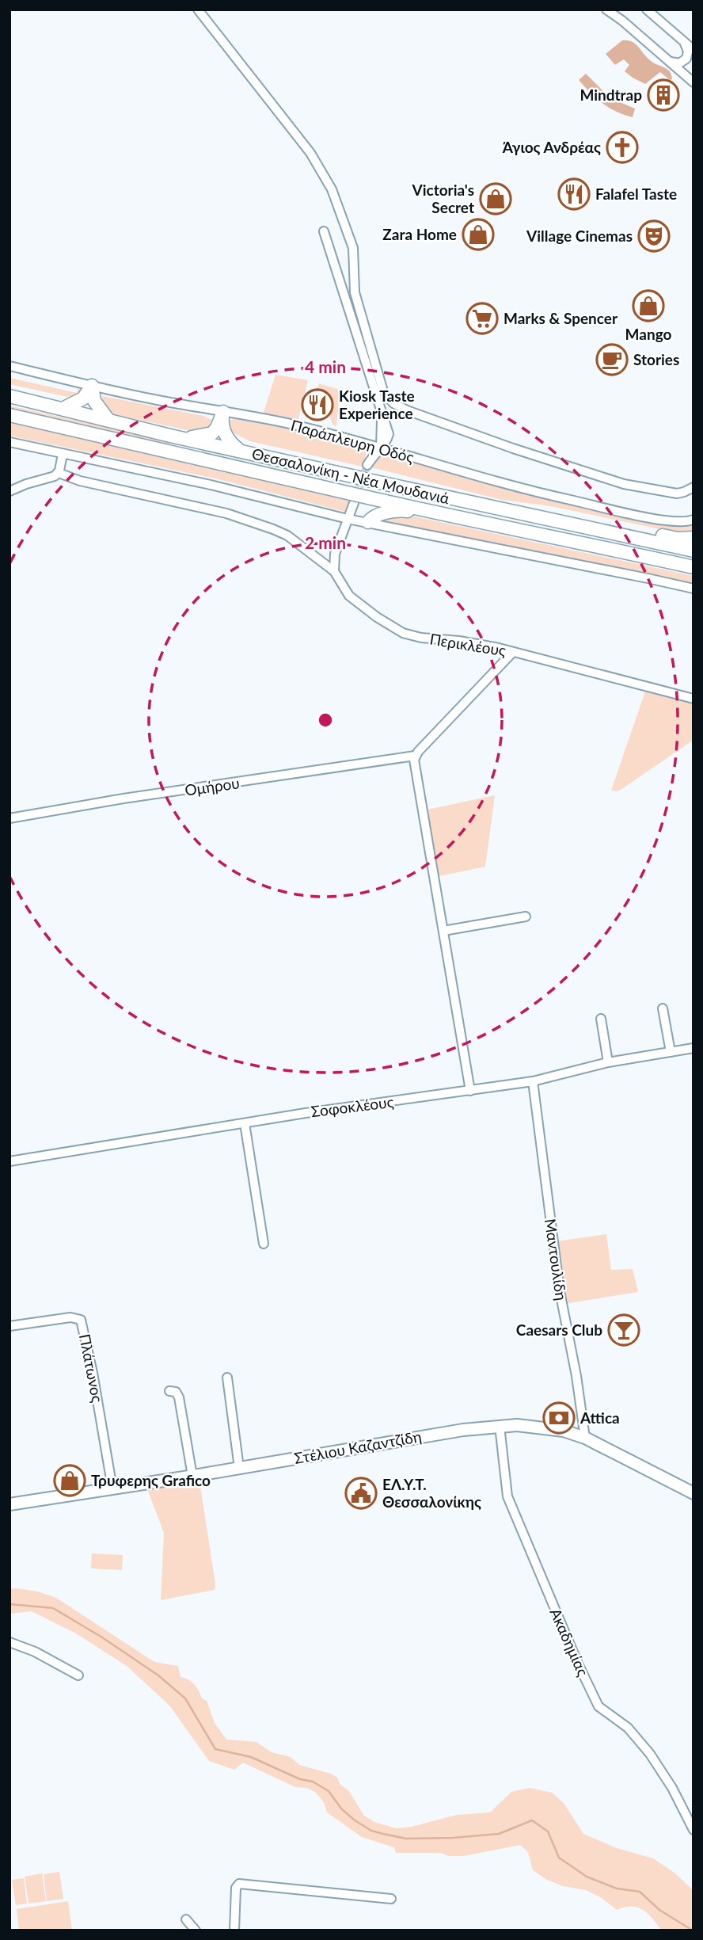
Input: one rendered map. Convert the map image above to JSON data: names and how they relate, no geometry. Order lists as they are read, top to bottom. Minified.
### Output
{"streets":{"highway":["Θεσσαλονίκη - Νέα Μουδανιά"],"main road":["Στέλιου Καζαντζίδη"],"street":["Παράπλευρη Οδός","Περικλέους","Ομήρου","Σοφοκλέους","Μαντουλίδη","Πλάτωνος","Ακαδημίας"]},"crossings":[["Σοφοκλέους","Μαντουλίδη"],["Μαντουλίδη","Στέλιου Καζαντζίδη"],["Πλάτωνος","Στέλιου Καζαντζίδη"],["Στέλιου Καζαντζίδη","Ακαδημίας"]],"places":{"building":["Mindtrap"],"church":["Άγιος Ανδρέας"],"restaurant":["Falafel Taste","Kiosk Taste Experience"],"shop":["Victoria's Secret","Zara Home","Mango","Τρυφερης Grafico"],"theatre":["Village Cinemas"],"supermarket":["Marks & Spencer"],"cafe":["Stories"],"bar":["Caesars Club"],"bank":["Attica"],"public building":["ΕΛ.Υ.Τ. Θεσσαλονίκης"]},"rings":["4 min","2 min"]}
